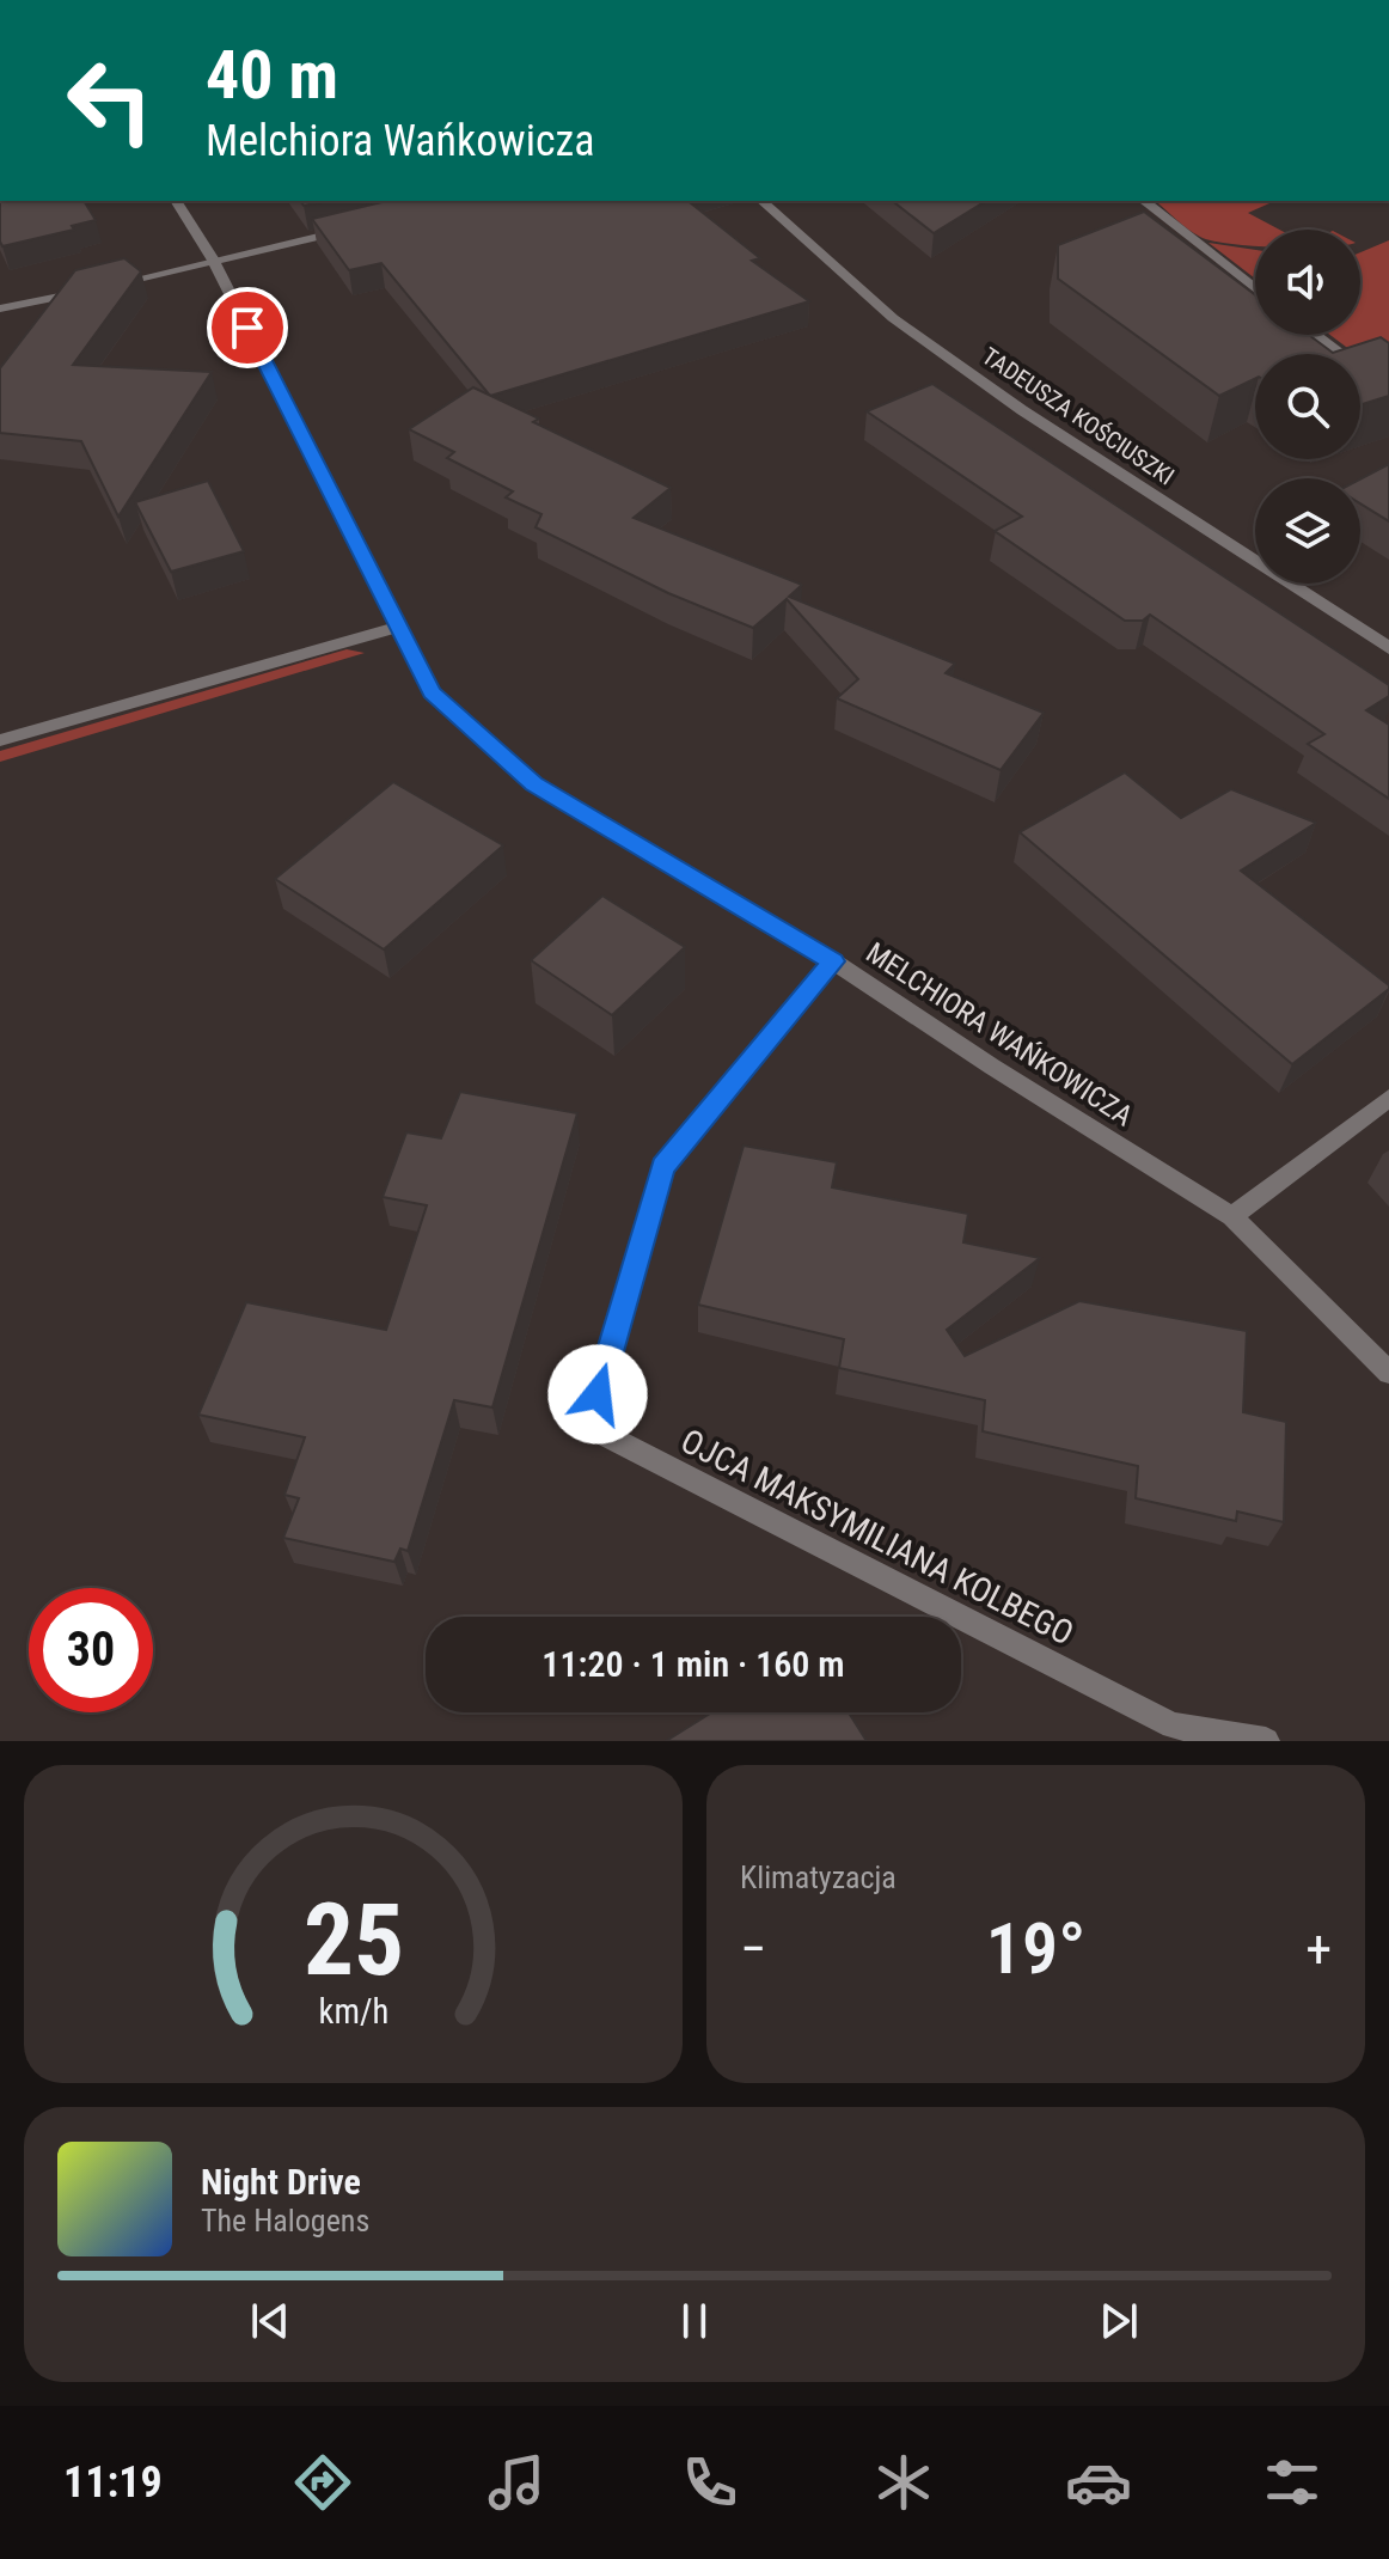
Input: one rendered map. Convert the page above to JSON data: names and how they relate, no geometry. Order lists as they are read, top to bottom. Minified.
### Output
{"streets":{"street":["TADEUSZA KOŚCIUSZKI","MELCHIORA WAŃKOWICZA","OJCA MAKSYMILIANA KOLBEGO"]},"crossings":[["MELCHIORA WAŃKOWICZA","OJCA MAKSYMILIANA KOLBEGO"]],"page":{"turn":["40 m","Melchiora Wańkowicza"],"limit":"30","trip":"11:20 · 1 min · 160 m","tile":"Klimatyzacja","heat":["−","19°","+"],"song":["Night Drive","The Halogens"],"tabs":"11:19","gauge":["25","km/h"]}}
